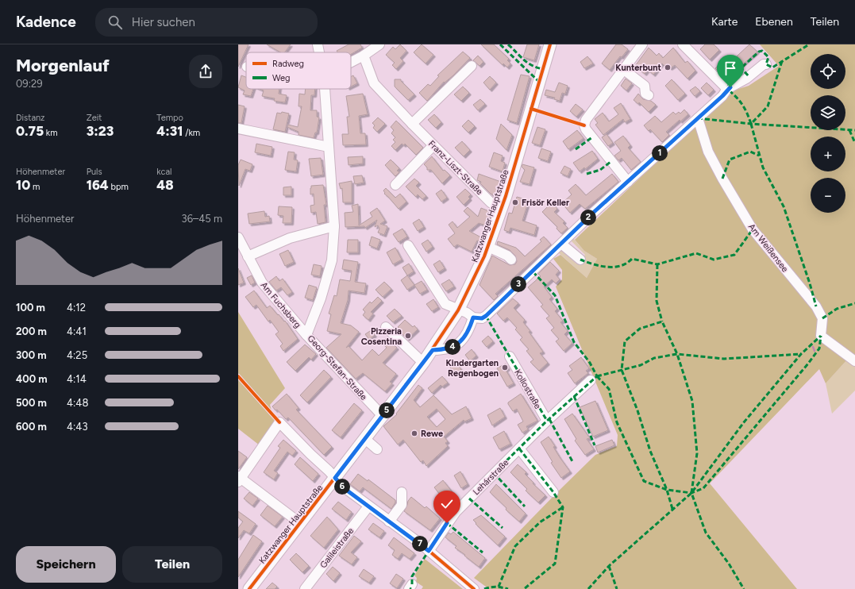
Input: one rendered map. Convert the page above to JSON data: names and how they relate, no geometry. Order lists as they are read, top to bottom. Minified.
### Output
{"streets":{"main road":["Katzwanger Hauptstraße"],"street":["Franz-Liszt-Straße","Am Weißensee","Am Fuchsberg","Georg-Stefan-Straße","Kollostraße","Lehárstraße","Galileistraße"]},"crossings":[["Franz-Liszt-Straße","Katzwanger Hauptstraße"],["Katzwanger Hauptstraße","Georg-Stefan-Straße"],["Am Fuchsberg","Georg-Stefan-Straße"],["Kollostraße","Lehárstraße"]],"places":["Kunterbunt","Frisör Keller","Pizzeria Cosentina","Kindergarten Regenbogen","Rewe"],"legend":["Radweg","Weg"],"page":{"header":"Kadence","search":"Hier suchen","nav":["Karte","Ebenen","Teilen"],"heading":["Morgenlauf","09:29"],"map_buttons":["+","−"],"stats":[["Distanz","0.75 km"],["Zeit","3:23"],["Tempo","4:31 /km"],["Höhenmeter","10 m"],["Puls","164 bpm"],["kcal","48"]],"pins":["1","2","3","4","5","6","7"],"chart":["Höhenmeter","36–45 m"],"list":[{"name":"100 m","note":"4:12"},{"name":"200 m","note":"4:41"},{"name":"300 m","note":"4:25"},{"name":"400 m","note":"4:14"},{"name":"500 m","note":"4:48"},{"name":"600 m","note":"4:43"}],"buttons":["Speichern","Teilen"]}}
